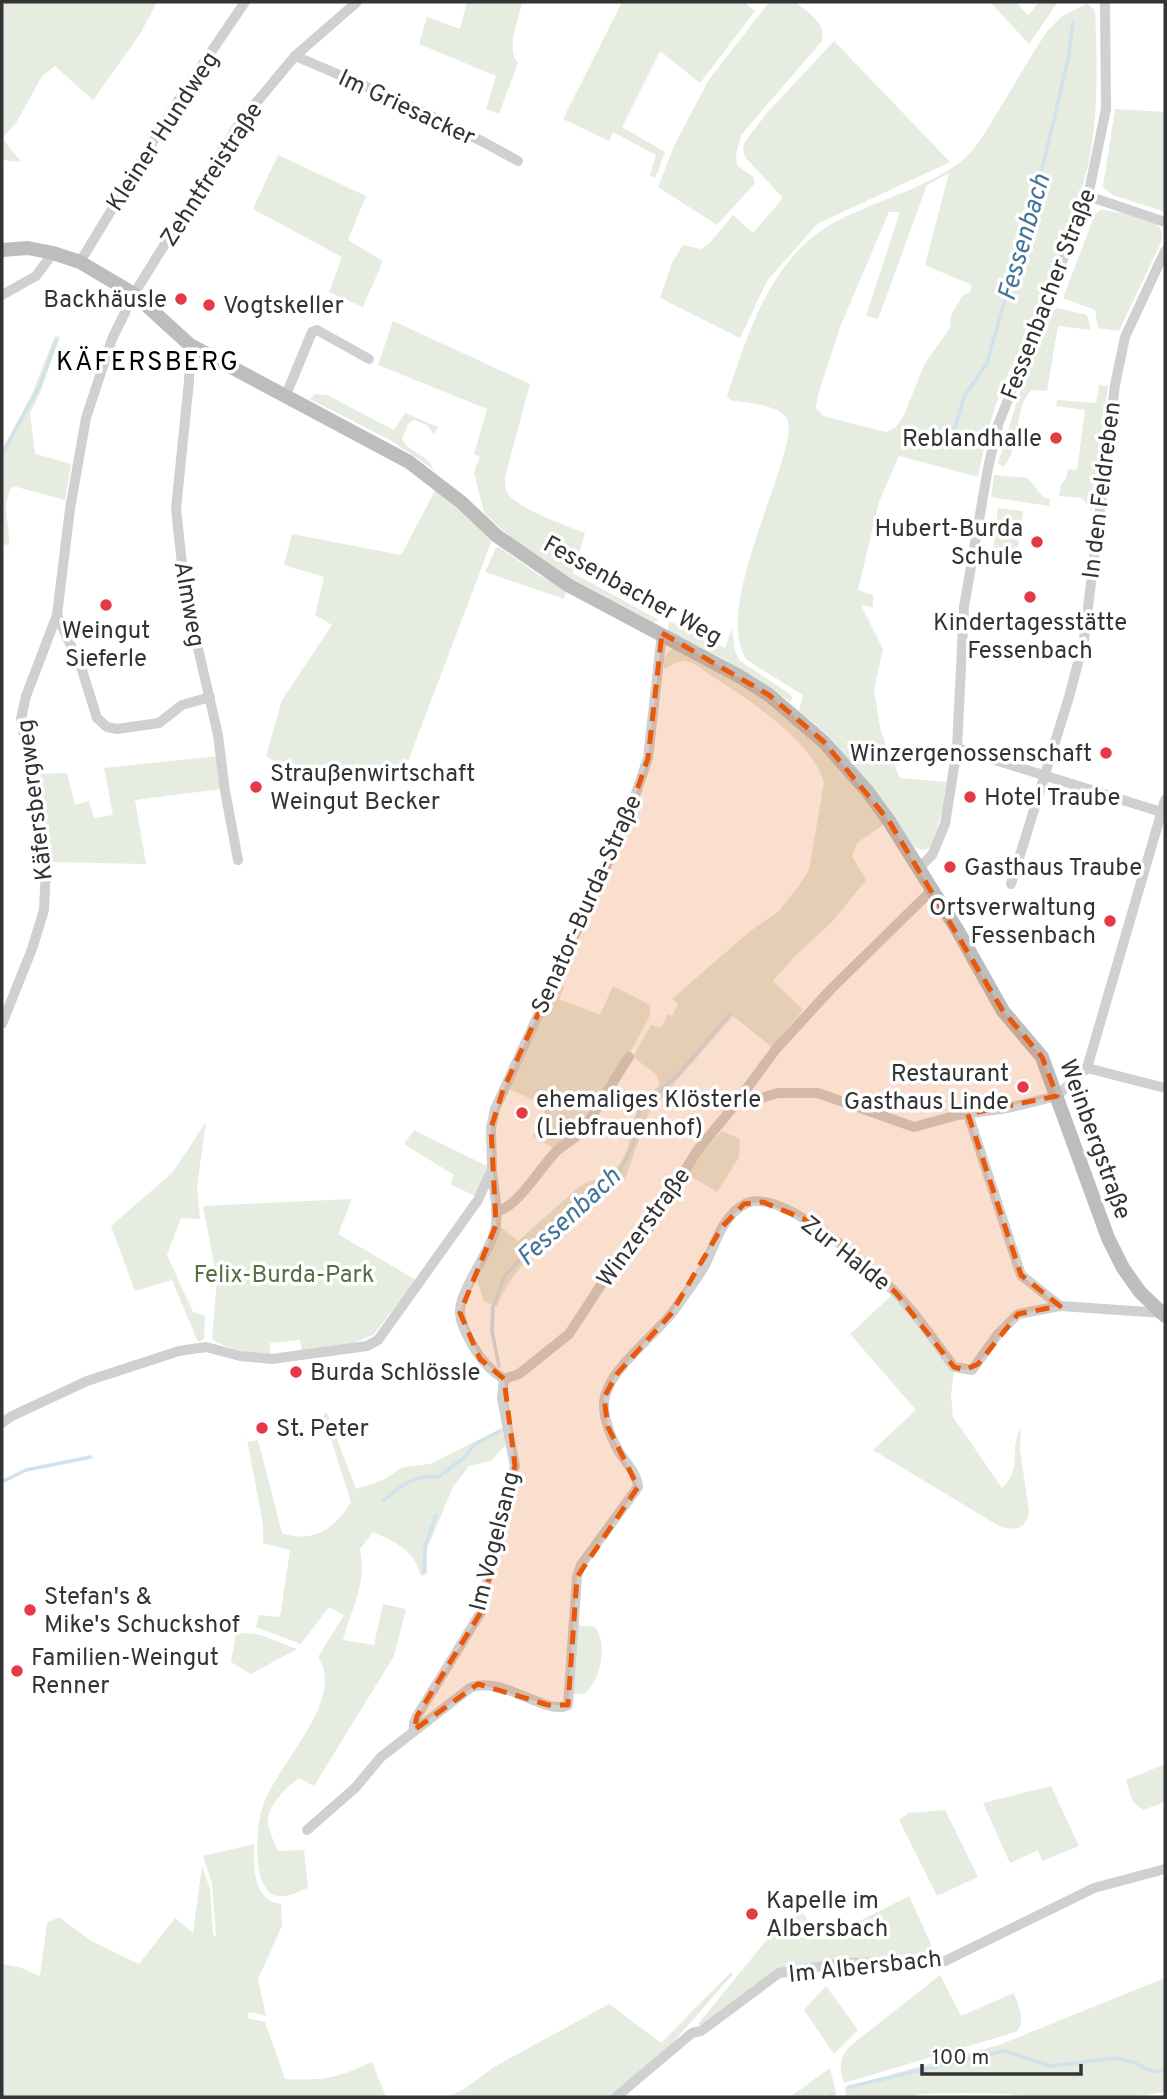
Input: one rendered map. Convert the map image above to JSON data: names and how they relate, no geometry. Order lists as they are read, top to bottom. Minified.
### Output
{"streets":{"street":["Im Griesacker","Kleiner Hundweg","Zehntfreistraße","Fessenbacher Straße","In den Feldreben","Fessenbacher Weg","Almweg","Käfersbergweg","Senator-Burda-Straße","Weinbergstraße","Winzerstraße","Zur Halde","Im Vogelsang","Im Albersbach"]},"crossings":[["Im Griesacker","Zehntfreistraße"],["Kleiner Hundweg","Fessenbacher Weg"],["Zehntfreistraße","Fessenbacher Weg"],["Zehntfreistraße","Käfersbergweg"],["Fessenbacher Straße","Fessenbacher Weg"],["Fessenbacher Straße","Weinbergstraße"],["Fessenbacher Weg","Almweg"],["Fessenbacher Weg","Käfersbergweg"],["Fessenbacher Weg","Senator-Burda-Straße"],["Fessenbacher Weg","Weinbergstraße"],["Weinbergstraße","Zur Halde"],["Winzerstraße","Im Vogelsang"],["Zur Halde","Im Vogelsang"]],"districts":["KÄFERSBERG"],"water":["Fessenbach"],"parks":["Felix-Burda-Park"],"places":["Backhäusle","Vogtskeller","Reblandhalle","Hubert-Burda Schule","Kindertagesstätte Fessenbach","Weingut Sieferle","Winzergenossenschaft","Straußenwirtschaft Weingut Becker","Hotel Traube","Gasthaus Traube","Ortsverwaltung Fessenbach","Restaurant Gasthaus Linde","ehemaliges Klösterle (Liebfrauenhof)","Burda Schlössle","St. Peter","Stefan's & Mike's Schuckshof","Familien-Weingut Renner","Kapelle im Albersbach"],"scale_bar":"100 m"}
